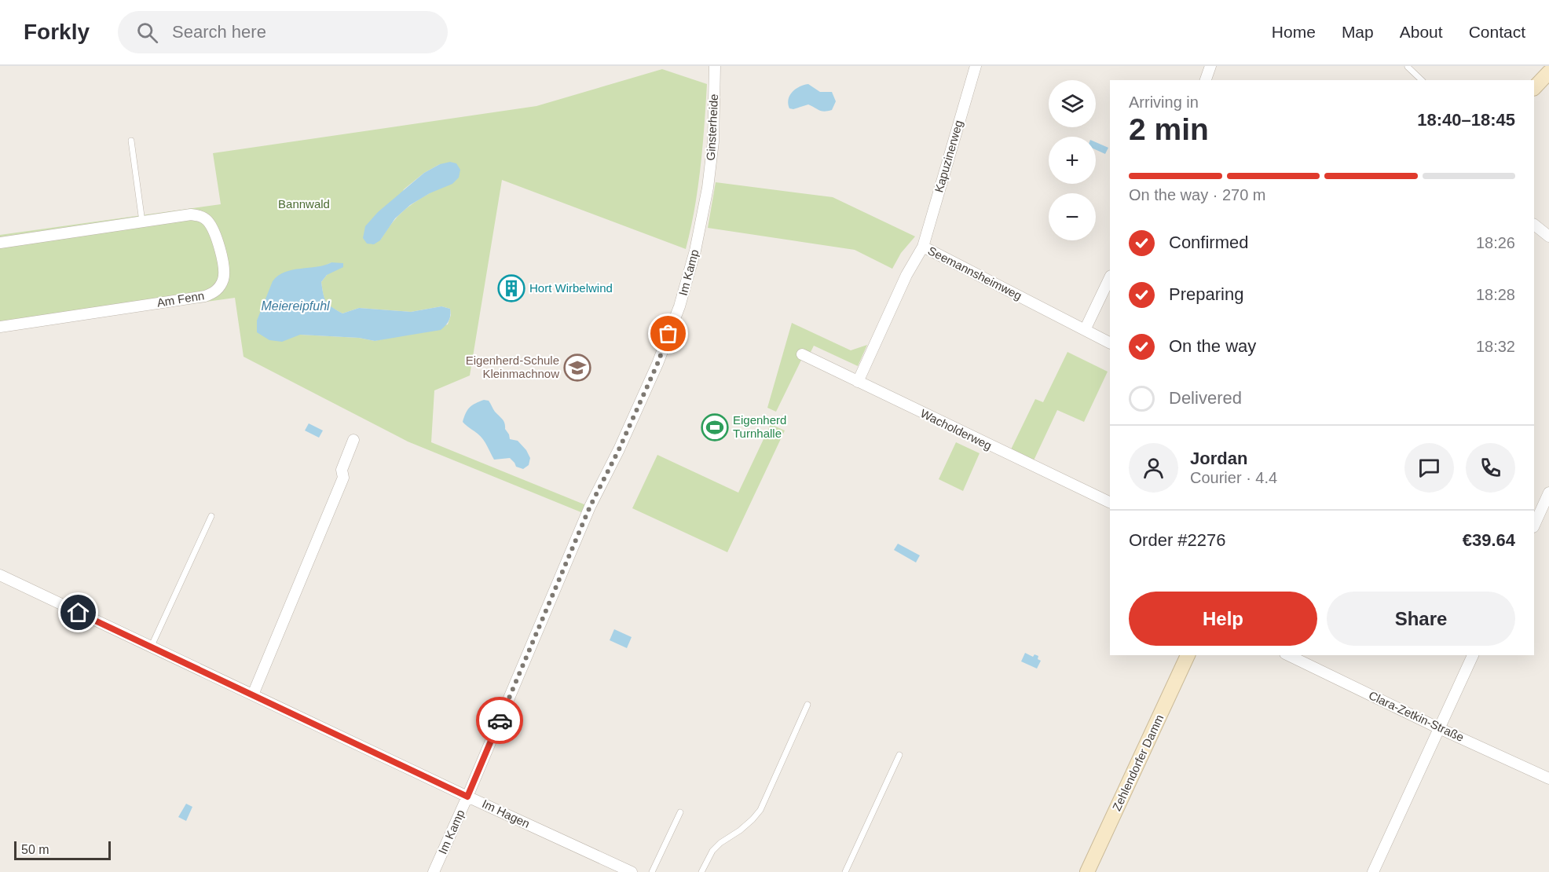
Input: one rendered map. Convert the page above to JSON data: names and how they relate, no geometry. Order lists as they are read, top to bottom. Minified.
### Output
{"streets":{"main road":["Zehlendorfer Damm"],"street":["Ginsterheide","Kapuzinerweg","Im Kamp","Seemannsheimweg","Am Fenn","Wacholderweg","Clara-Zetkin-Straße","Im Hagen"]},"crossings":[["Ginsterheide","Im Kamp"],["Kapuzinerweg","Seemannsheimweg"],["Im Kamp","Im Hagen"],["Seemannsheimweg","Wacholderweg"]],"water":["Meiereipfuhl"],"parks":["Bannwald"],"places":{"building":["Hort Wirbelwind"],"school or university":["Eigenherd-Schule Kleinmachnow"],"sports":["Eigenherd Turnhalle"]},"scale_bar":"50 m","page":{"header":"Forkly","search":"Search here","nav":["Home","Map","About","Contact"],"map_buttons":["+","−"],"heading":["2 min","Arriving in","18:40–18:45"],"panel":["Jordan","Courier · 4.4","Order #2276","€39.64"],"bar":"On the way · 270 m","list":[["Confirmed","18:26"],["Preparing","18:28"],["On the way","18:32"],"Delivered"],"buttons":["Help","Share"],"scale":"50 m"}}
